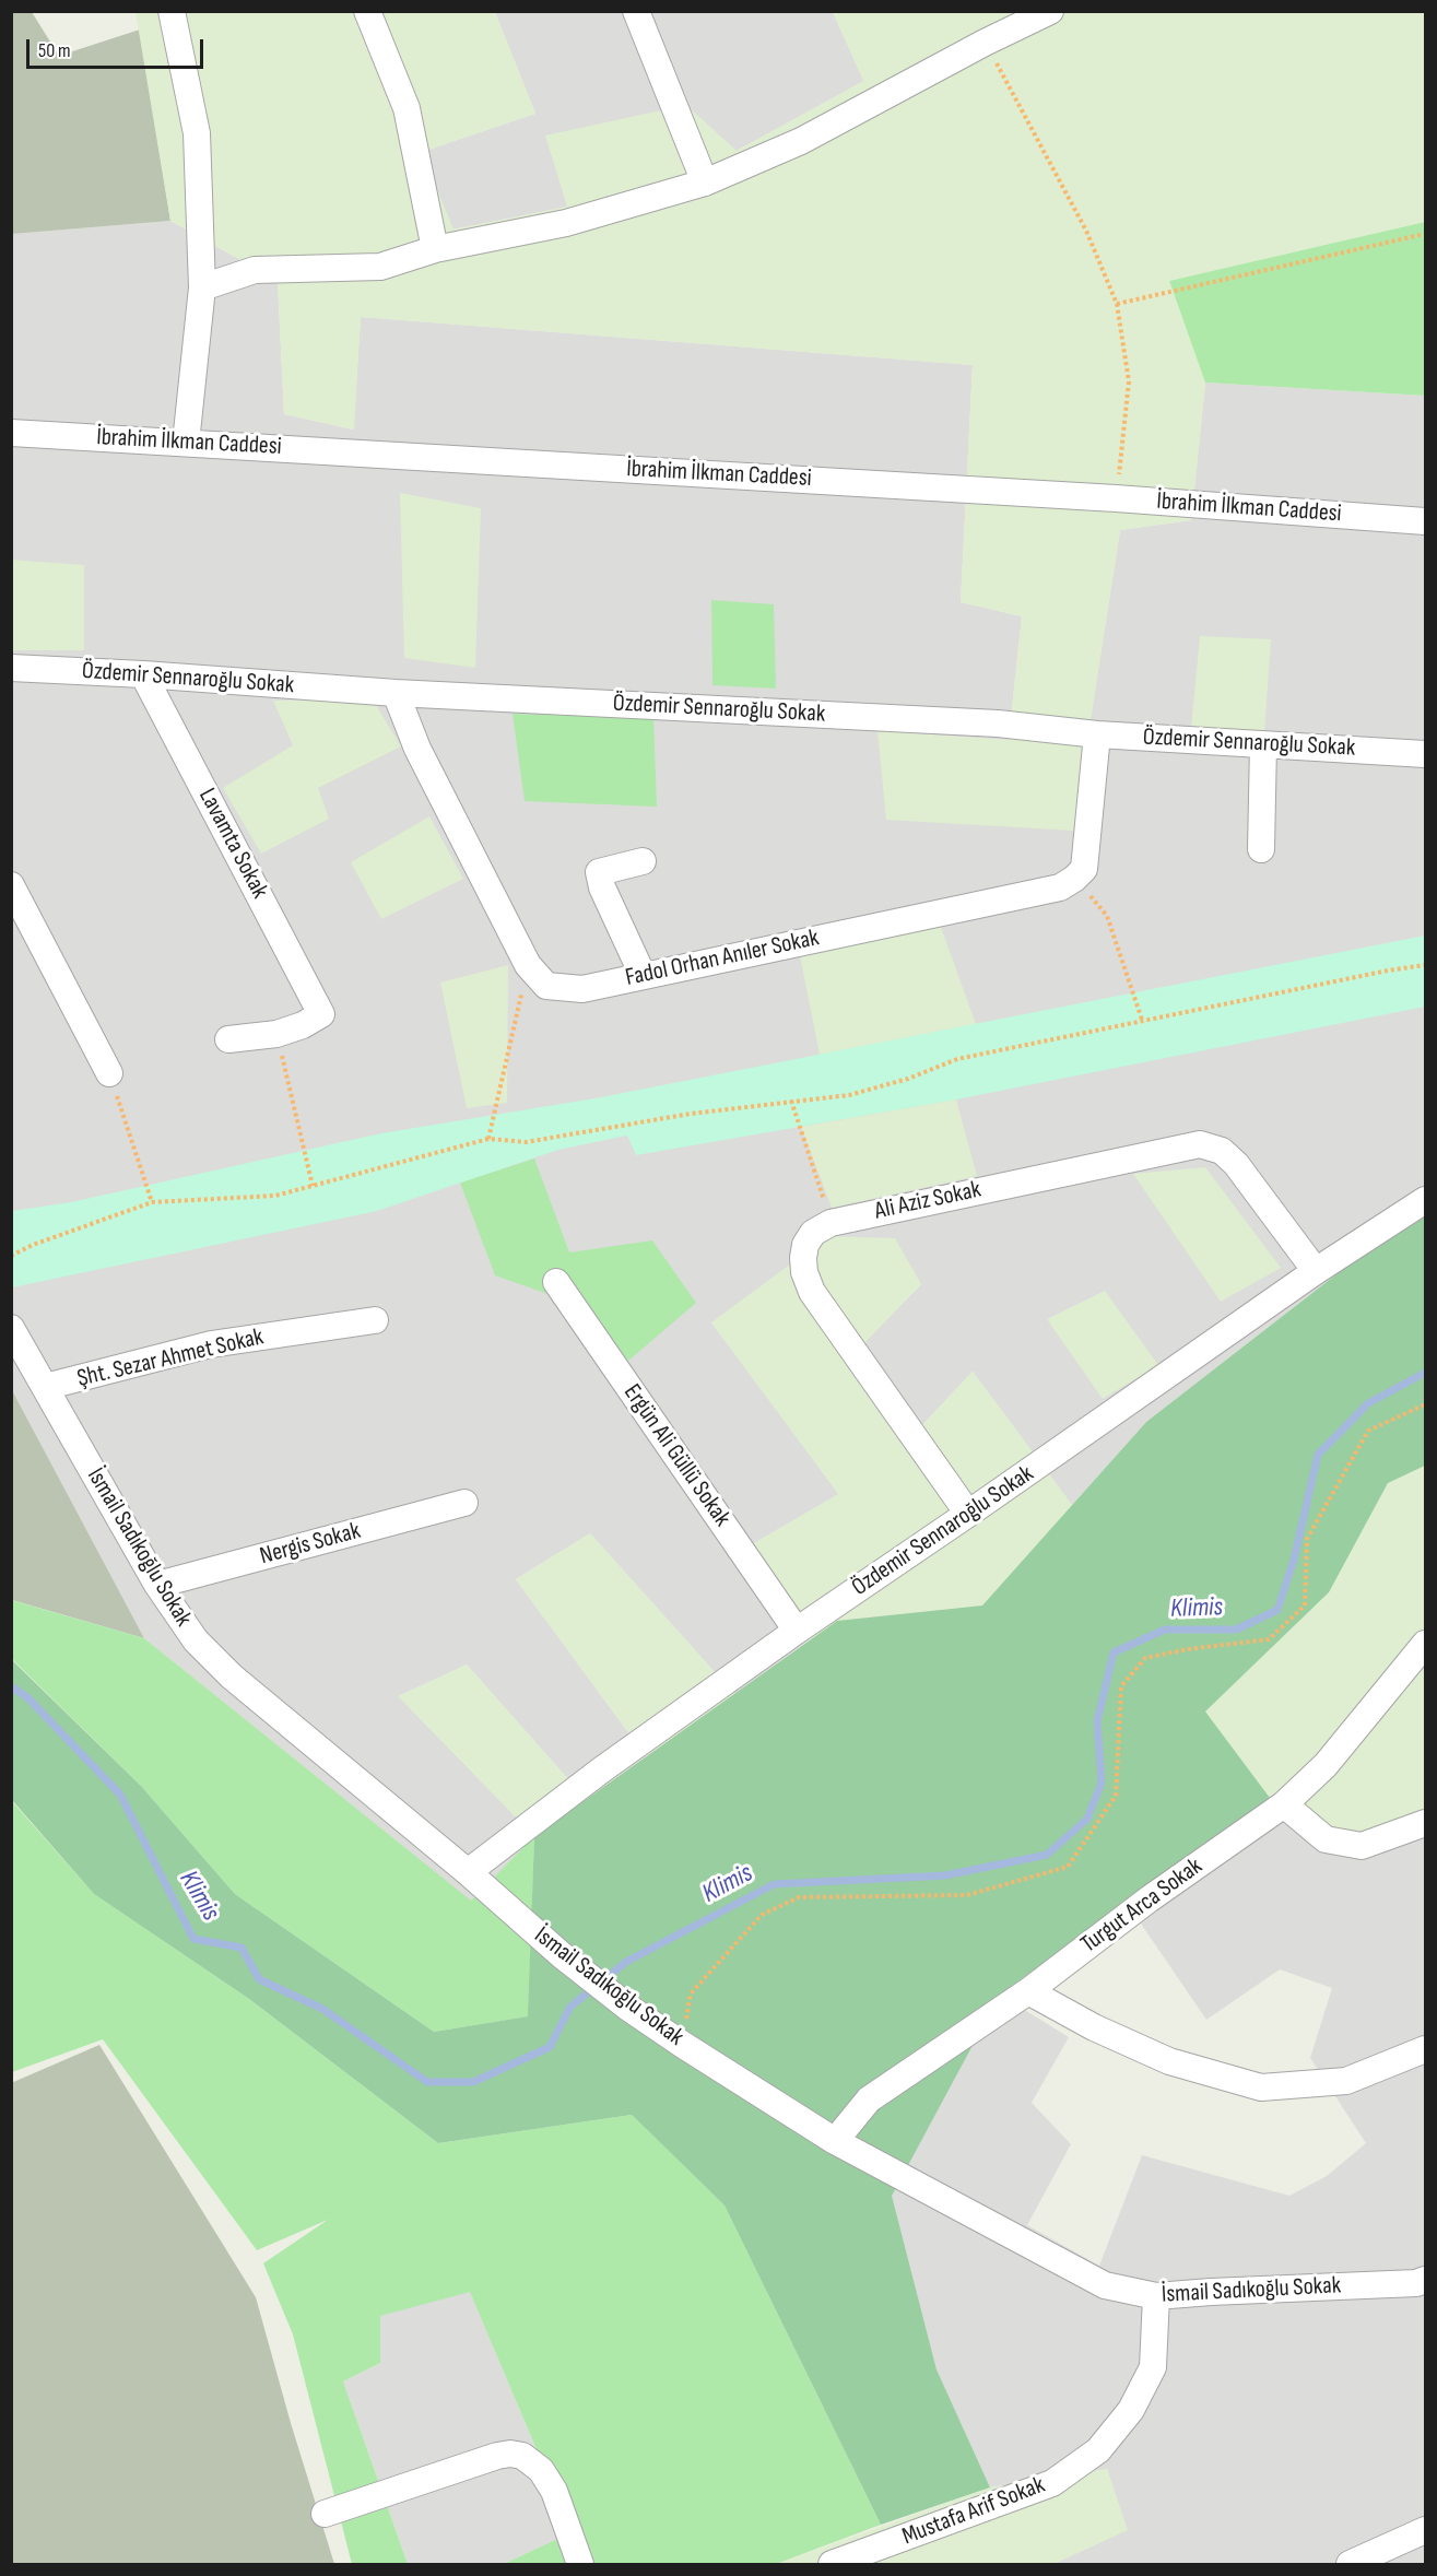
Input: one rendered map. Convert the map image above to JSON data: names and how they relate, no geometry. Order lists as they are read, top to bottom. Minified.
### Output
{"streets":{"street":["İbrahim İlkman Caddesi","Özdemir Sennaroğlu Sokak","Lavamta Sokak","Fadol Orhan Anıler Sokak","Ali Aziz Sokak","Şht. Sezar Ahmet Sokak","Ergün Ali Güllü Sokak","Nergis Sokak","İsmail Sadıkoğlu Sokak","Turgut Arca Sokak","Mustafa Arif Sokak"]},"crossings":[["Özdemir Sennaroğlu Sokak","Lavamta Sokak"],["Özdemir Sennaroğlu Sokak","Fadol Orhan Anıler Sokak"],["Özdemir Sennaroğlu Sokak","Ali Aziz Sokak"],["Özdemir Sennaroğlu Sokak","Ergün Ali Güllü Sokak"],["Özdemir Sennaroğlu Sokak","İsmail Sadıkoğlu Sokak"],["Şht. Sezar Ahmet Sokak","İsmail Sadıkoğlu Sokak"],["Nergis Sokak","İsmail Sadıkoğlu Sokak"],["İsmail Sadıkoğlu Sokak","Turgut Arca Sokak"],["İsmail Sadıkoğlu Sokak","Mustafa Arif Sokak"]],"water":["Klimis"],"scale_bar":"50 m"}
